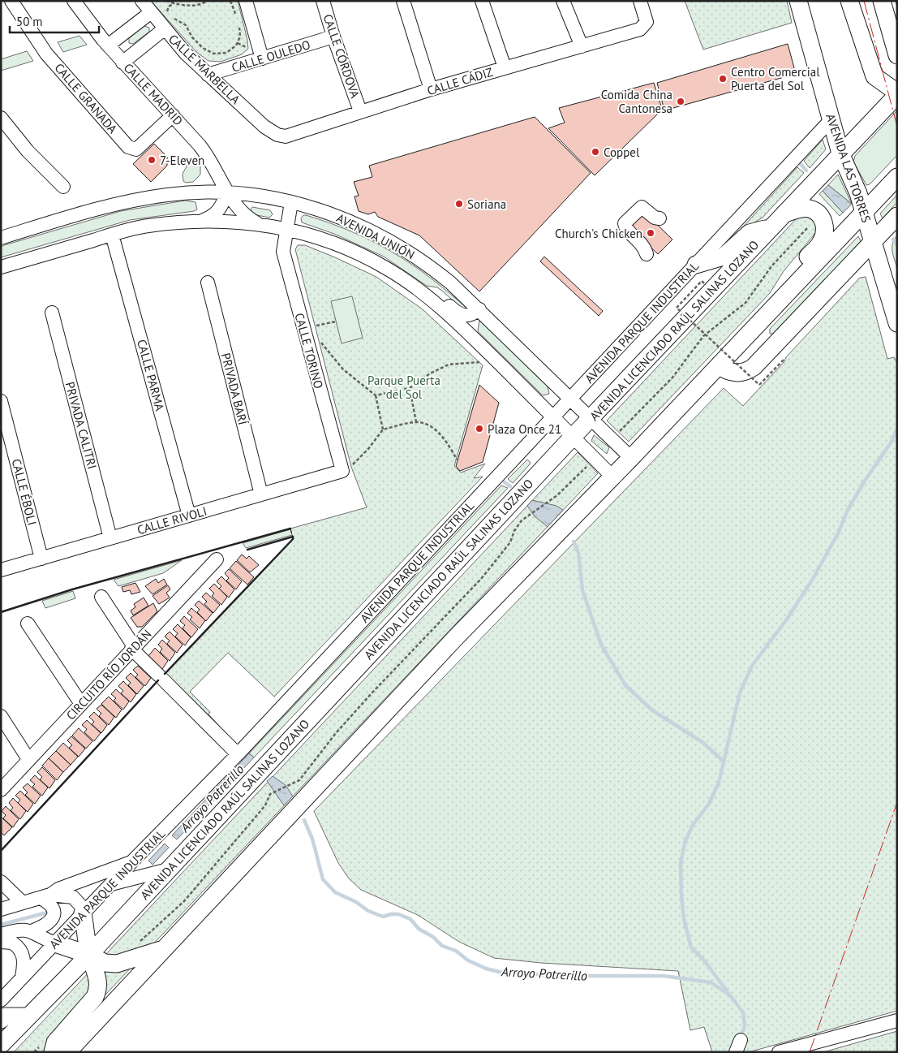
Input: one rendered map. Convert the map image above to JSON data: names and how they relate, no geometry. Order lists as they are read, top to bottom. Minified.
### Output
{"streets":{"main road":["AVENIDA LAS TORRES","AVENIDA LICENCIADO RAÚL SALINAS LOZANO"],"street":["CALLE OULEDO","CALLE CÓRDOVA","CALLE MARBELLA","CALLE CÁDIZ","CALLE MADRID","CALLE GRANADA","AVENIDA UNIÓN","AVENIDA PARQUE INDUSTRIAL","CALLE TORINO","CALLE PARMA","PRIVADA BARÍ","PRIVADA CALITRI","CALLE ÉBOLI","CALLE RIVOLI","CIRCUITO RÍO JORDÁN"]},"crossings":[["CALLE OULEDO","CALLE CÓRDOVA"],["CALLE OULEDO","CALLE MARBELLA"],["CALLE CÓRDOVA","CALLE CÁDIZ"],["CALLE MARBELLA","CALLE CÁDIZ"],["CALLE MADRID","CALLE GRANADA"],["CALLE MADRID","AVENIDA UNIÓN"],["AVENIDA LAS TORRES","AVENIDA PARQUE INDUSTRIAL"],["AVENIDA LAS TORRES","AVENIDA LICENCIADO RAÚL SALINAS LOZANO"],["AVENIDA UNIÓN","AVENIDA PARQUE INDUSTRIAL"],["AVENIDA UNIÓN","AVENIDA LICENCIADO RAÚL SALINAS LOZANO"],["AVENIDA UNIÓN","CALLE TORINO"],["AVENIDA UNIÓN","CALLE PARMA"],["CALLE TORINO","CALLE RIVOLI"],["CALLE PARMA","CALLE RIVOLI"],["PRIVADA BARÍ","CALLE RIVOLI"],["PRIVADA CALITRI","CALLE RIVOLI"],["CALLE ÉBOLI","CALLE RIVOLI"]],"water":["Arroyo Potrerillo"],"parks":["Parque Puerta del Sol"],"places":["Centro Comercial Puerta del Sol","Comida China Cantonesa","Coppel","7-Eleven","Soriana","Church's Chicken","Plaza Once 21"],"scale_bar":"50 m"}
